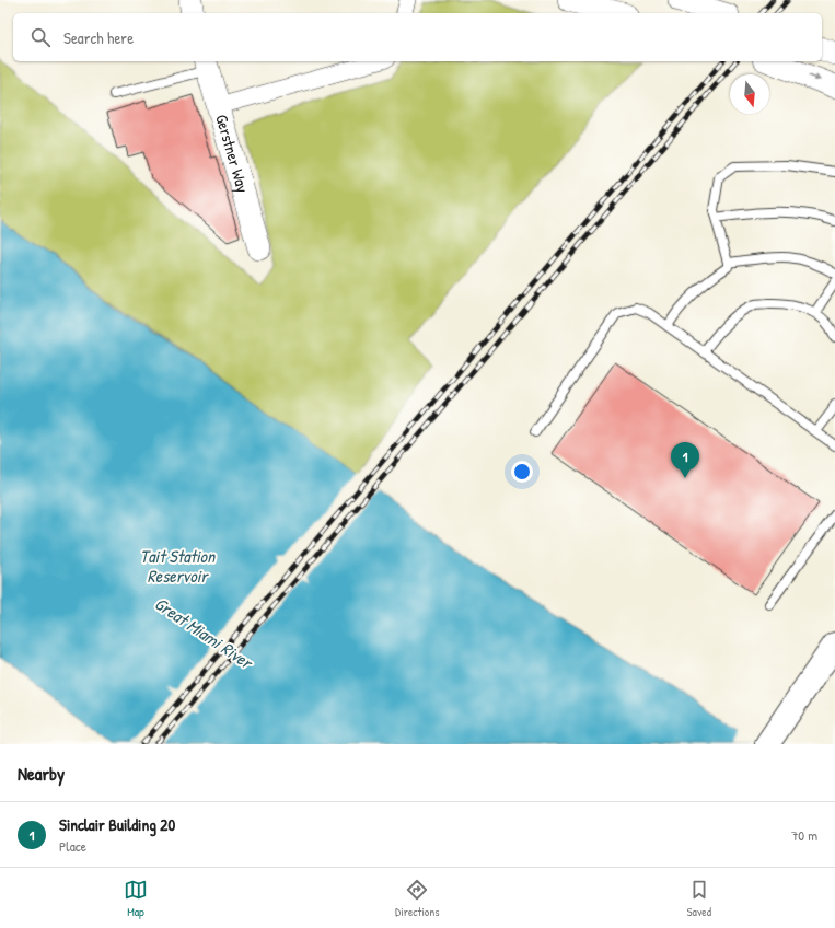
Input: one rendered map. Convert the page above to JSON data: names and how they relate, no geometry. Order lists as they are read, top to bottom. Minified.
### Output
{"streets":{"main road":["Gerstner Way"]},"water":["Tait Station Reservoir","Great Miami River"],"north":"bottom","page":{"search":"Search here","pins":"1","heading":"Nearby","list":[{"mark":"1","name":"Sinclair Building 20","note":"Place","value":"70 m"}],"nav":["Map","Directions","Saved"]}}
